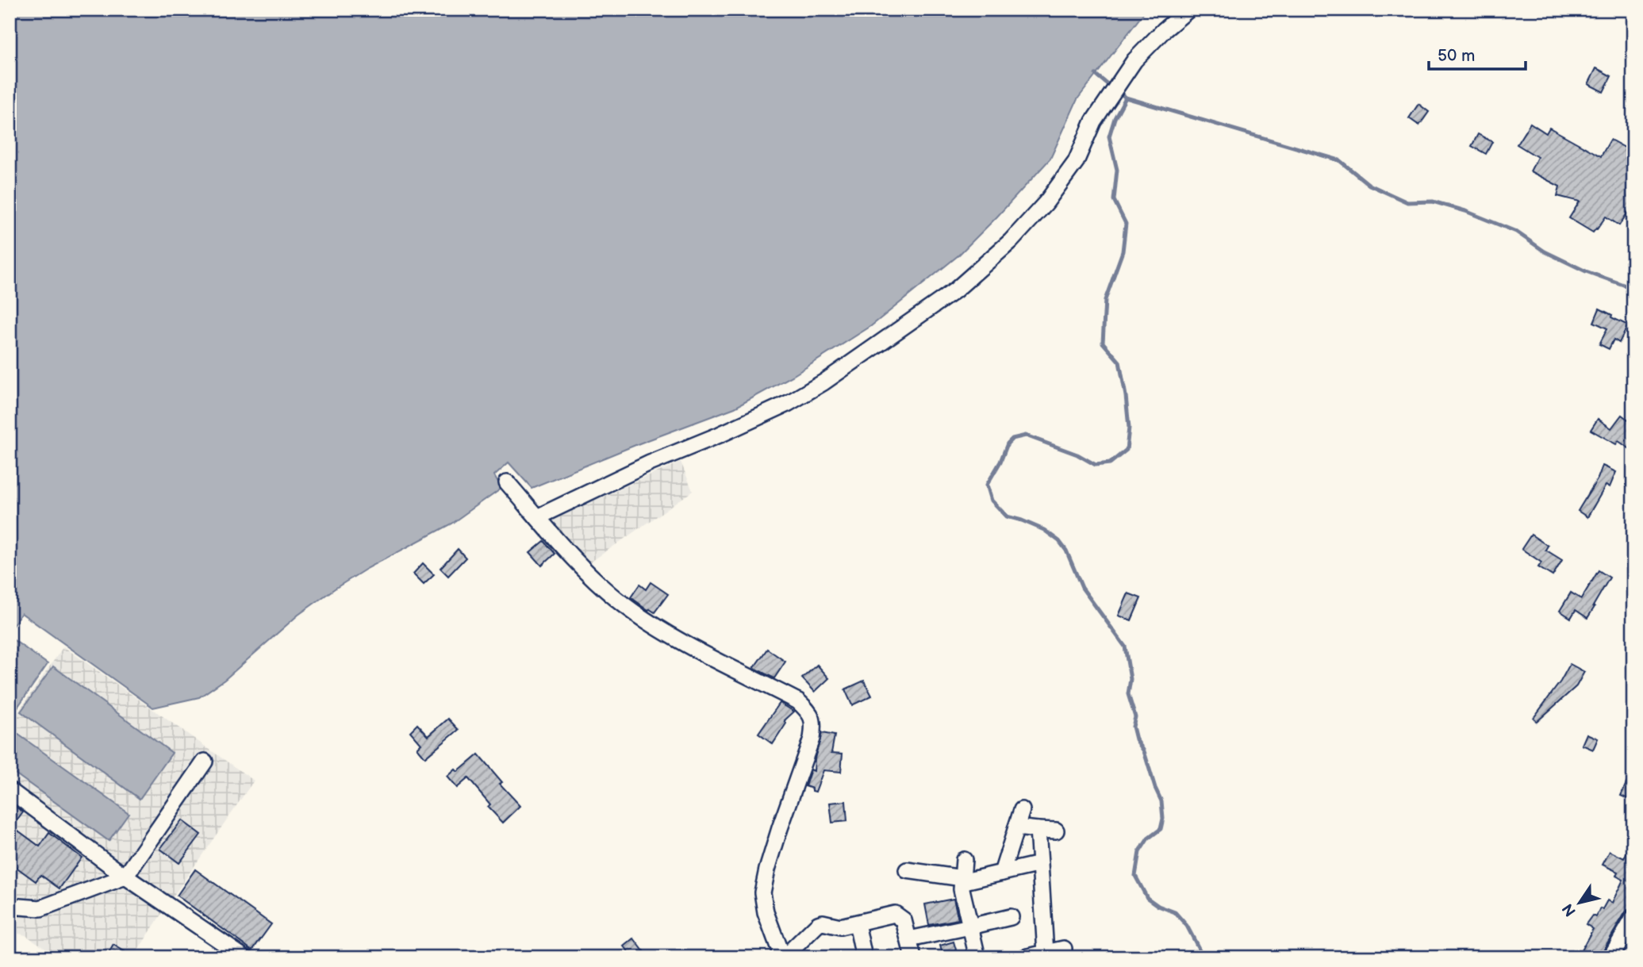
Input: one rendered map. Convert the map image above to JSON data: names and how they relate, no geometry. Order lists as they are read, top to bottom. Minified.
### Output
{"scale_bar":"50 m","north":"bottom left"}
